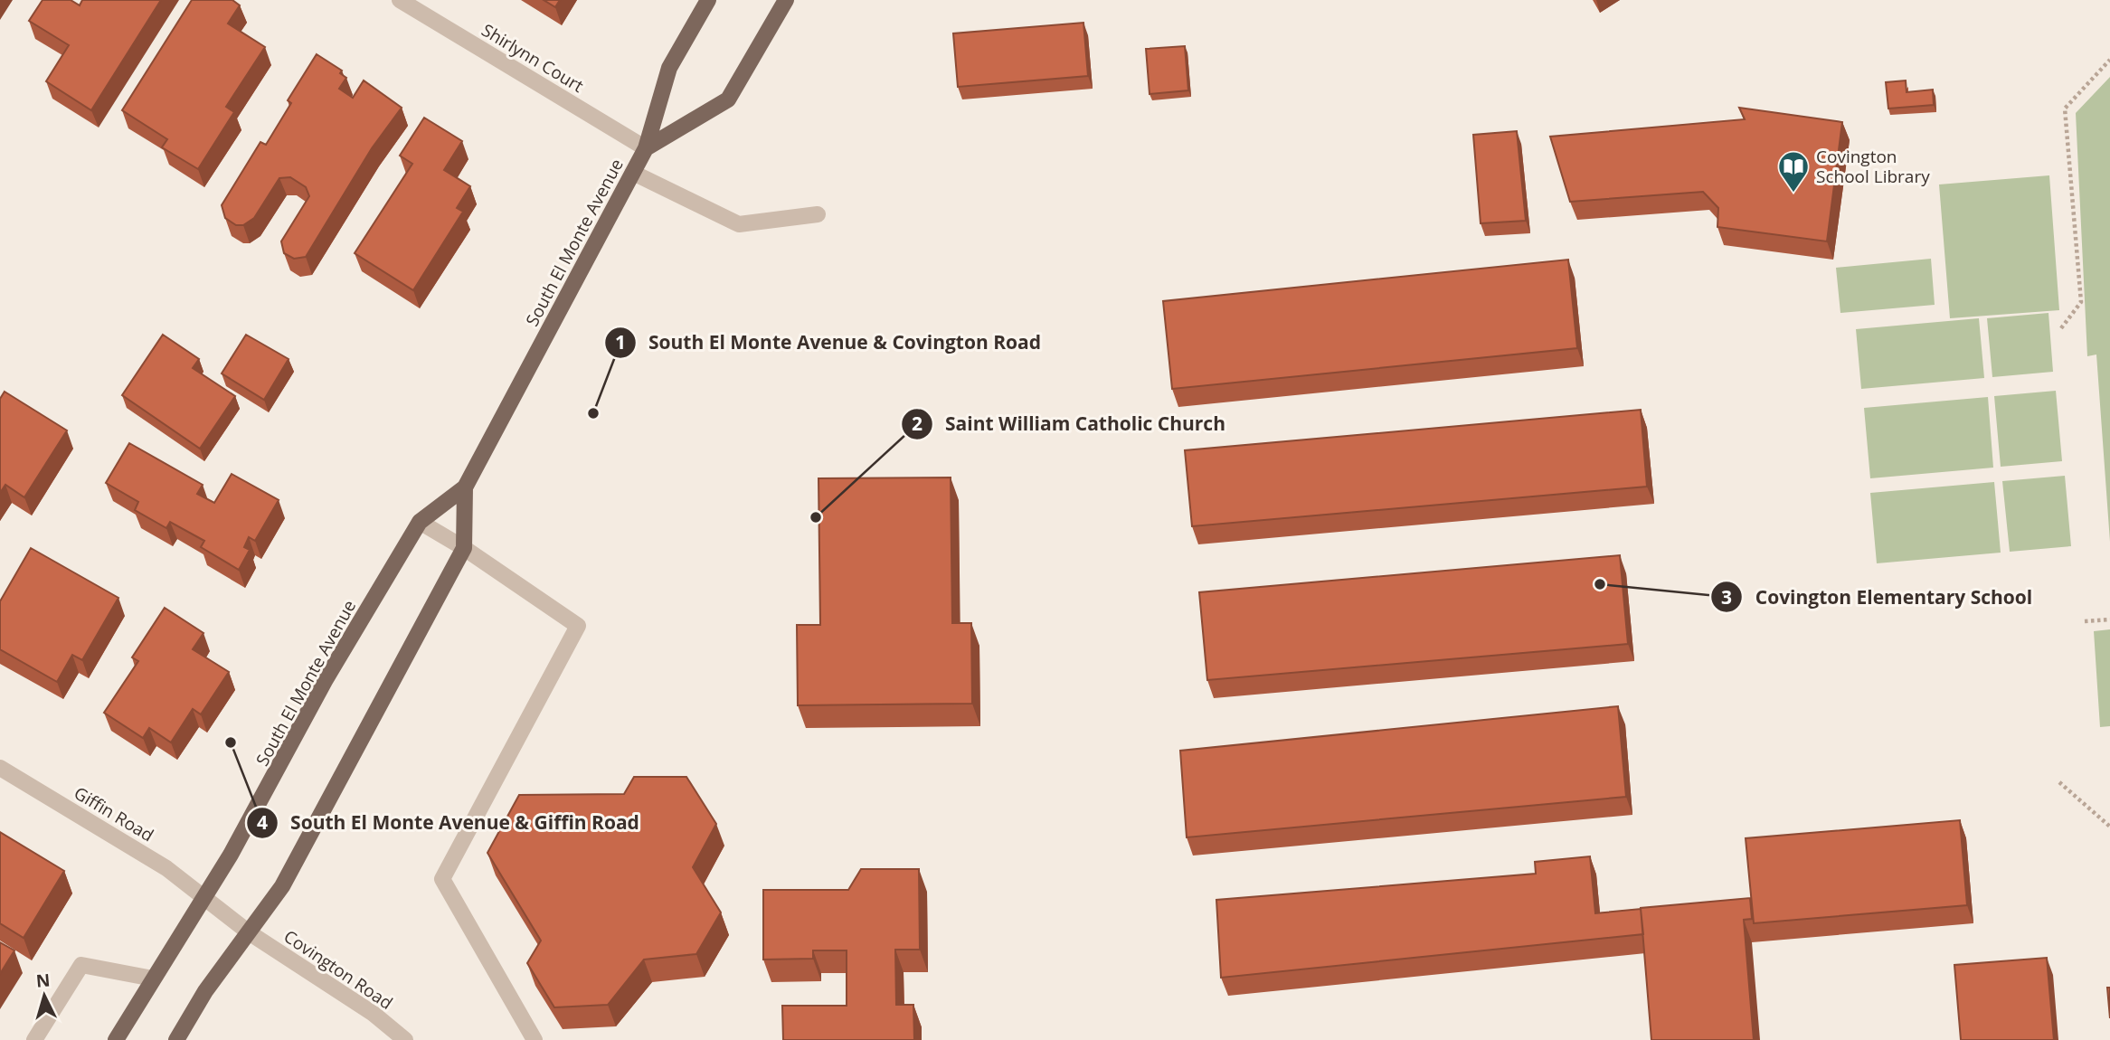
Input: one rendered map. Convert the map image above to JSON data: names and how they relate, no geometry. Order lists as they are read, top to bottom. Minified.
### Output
{"streets":{"main road":["South El Monte Avenue"],"street":["Shirlynn Court","Giffin Road","Covington Road"]},"crossings":[["Shirlynn Court","South El Monte Avenue"],["South El Monte Avenue","Giffin Road"],["South El Monte Avenue","Covington Road"],["Giffin Road","Covington Road"]],"places":{"library":["Covington School Library"],"other":["South El Monte Avenue & Covington Road","Saint William Catholic Church","Covington Elementary School","South El Monte Avenue & Giffin Road"]},"north":"top"}
